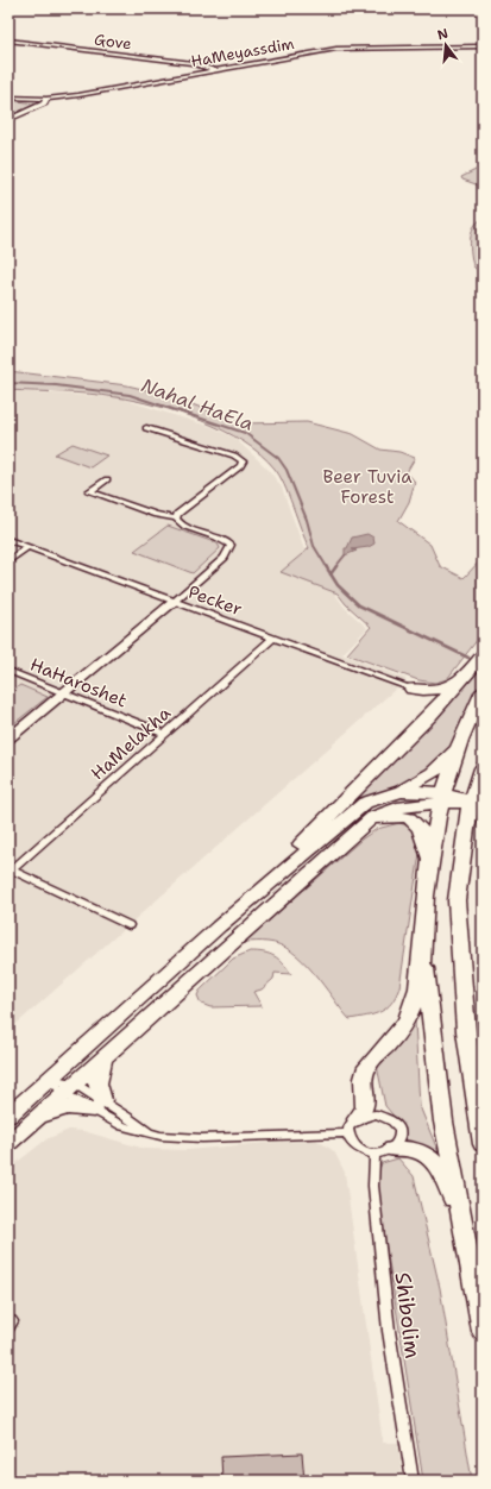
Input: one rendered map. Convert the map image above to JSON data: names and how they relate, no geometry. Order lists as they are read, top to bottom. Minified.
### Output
{"streets":{"street":["Gove","HaMeyassdim","Pecker","HaHaroshet","HaMelakha","Shibolim"]},"crossings":[["Gove","HaMeyassdim"],["Pecker","HaMelakha"],["HaHaroshet","HaMelakha"]],"water":["Nahal HaEla"],"parks":["Beer Tuvia Forest"],"north":"top"}
